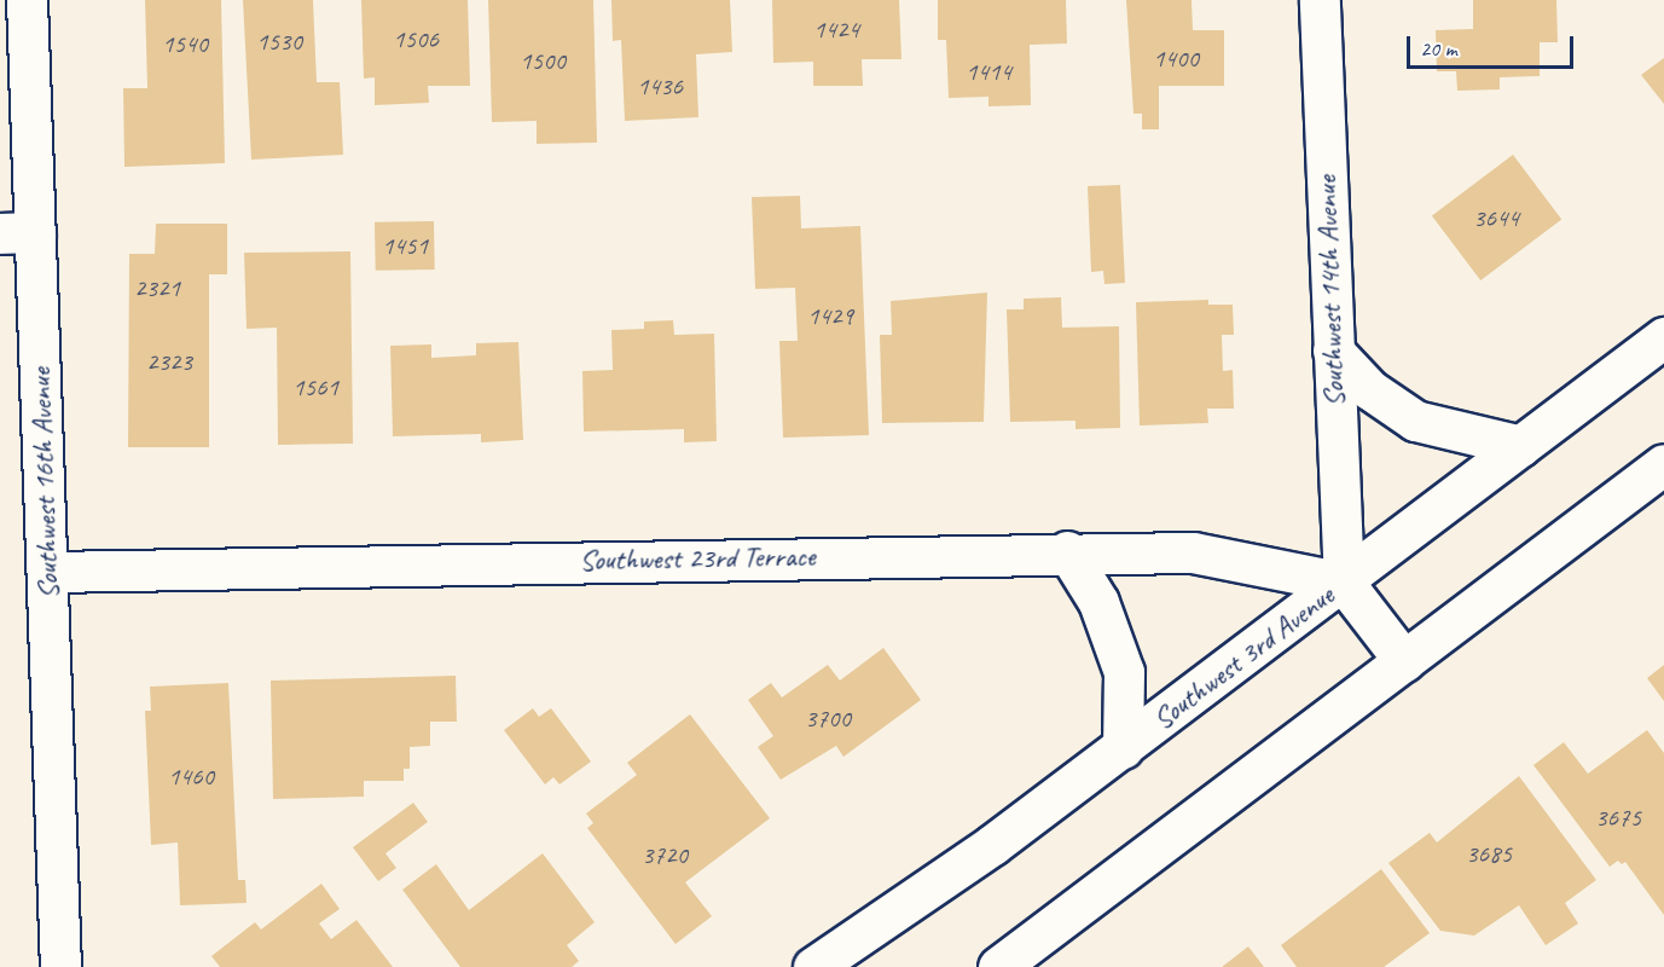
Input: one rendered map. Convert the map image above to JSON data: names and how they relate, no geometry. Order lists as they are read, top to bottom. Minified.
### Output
{"streets":{"street":["Southwest 14th Avenue","Southwest 16th Avenue","Southwest 23rd Terrace","Southwest 3rd Avenue"]},"crossings":[["Southwest 14th Avenue","Southwest 23rd Terrace"],["Southwest 14th Avenue","Southwest 3rd Avenue"],["Southwest 16th Avenue","Southwest 23rd Terrace"],["Southwest 23rd Terrace","Southwest 3rd Avenue"]],"house_numbers":["1424","1506","1530","1540","1400","1500","1414","1436","3644","1451","2321","1429","2323","1561","3700","1460","3675","3685","3720"],"scale_bar":"20 m"}
